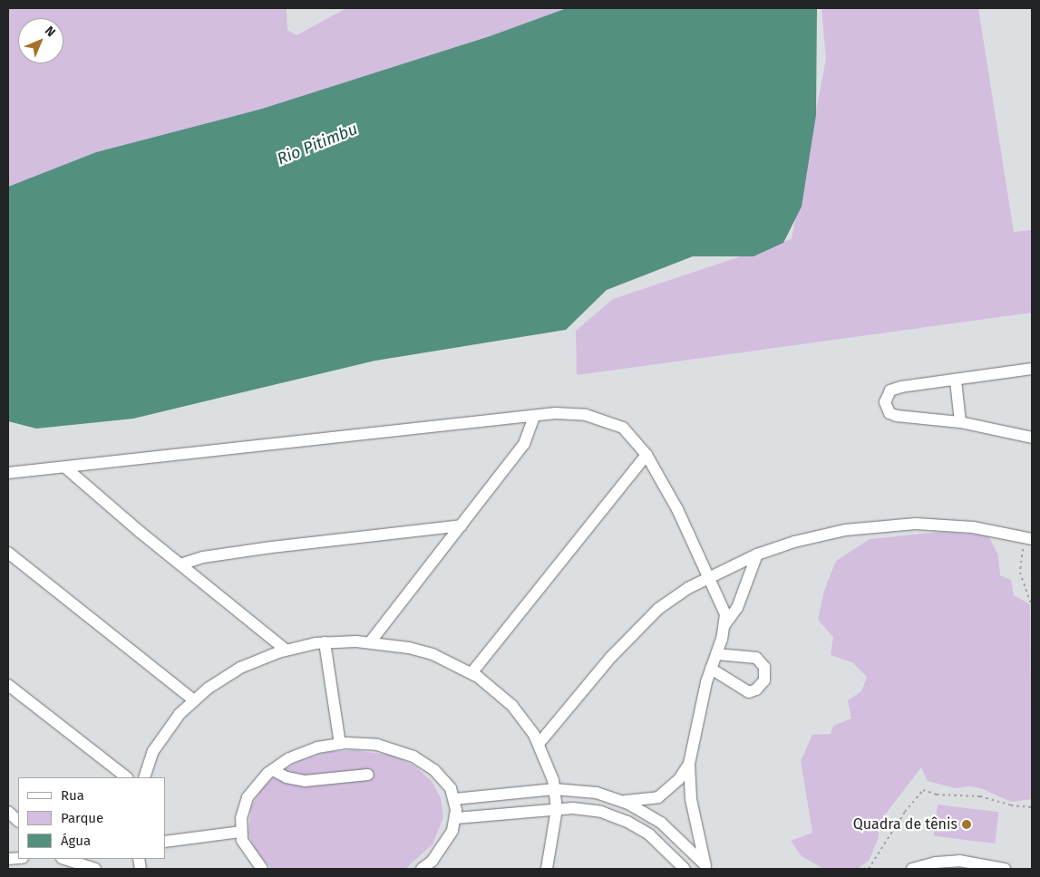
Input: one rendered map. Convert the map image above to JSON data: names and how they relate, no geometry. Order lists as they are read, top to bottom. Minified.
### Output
{"water":["Rio Pitimbu"],"places":["Quadra de tênis"],"legend":["Rua","Parque","Água"],"north":"top right"}
